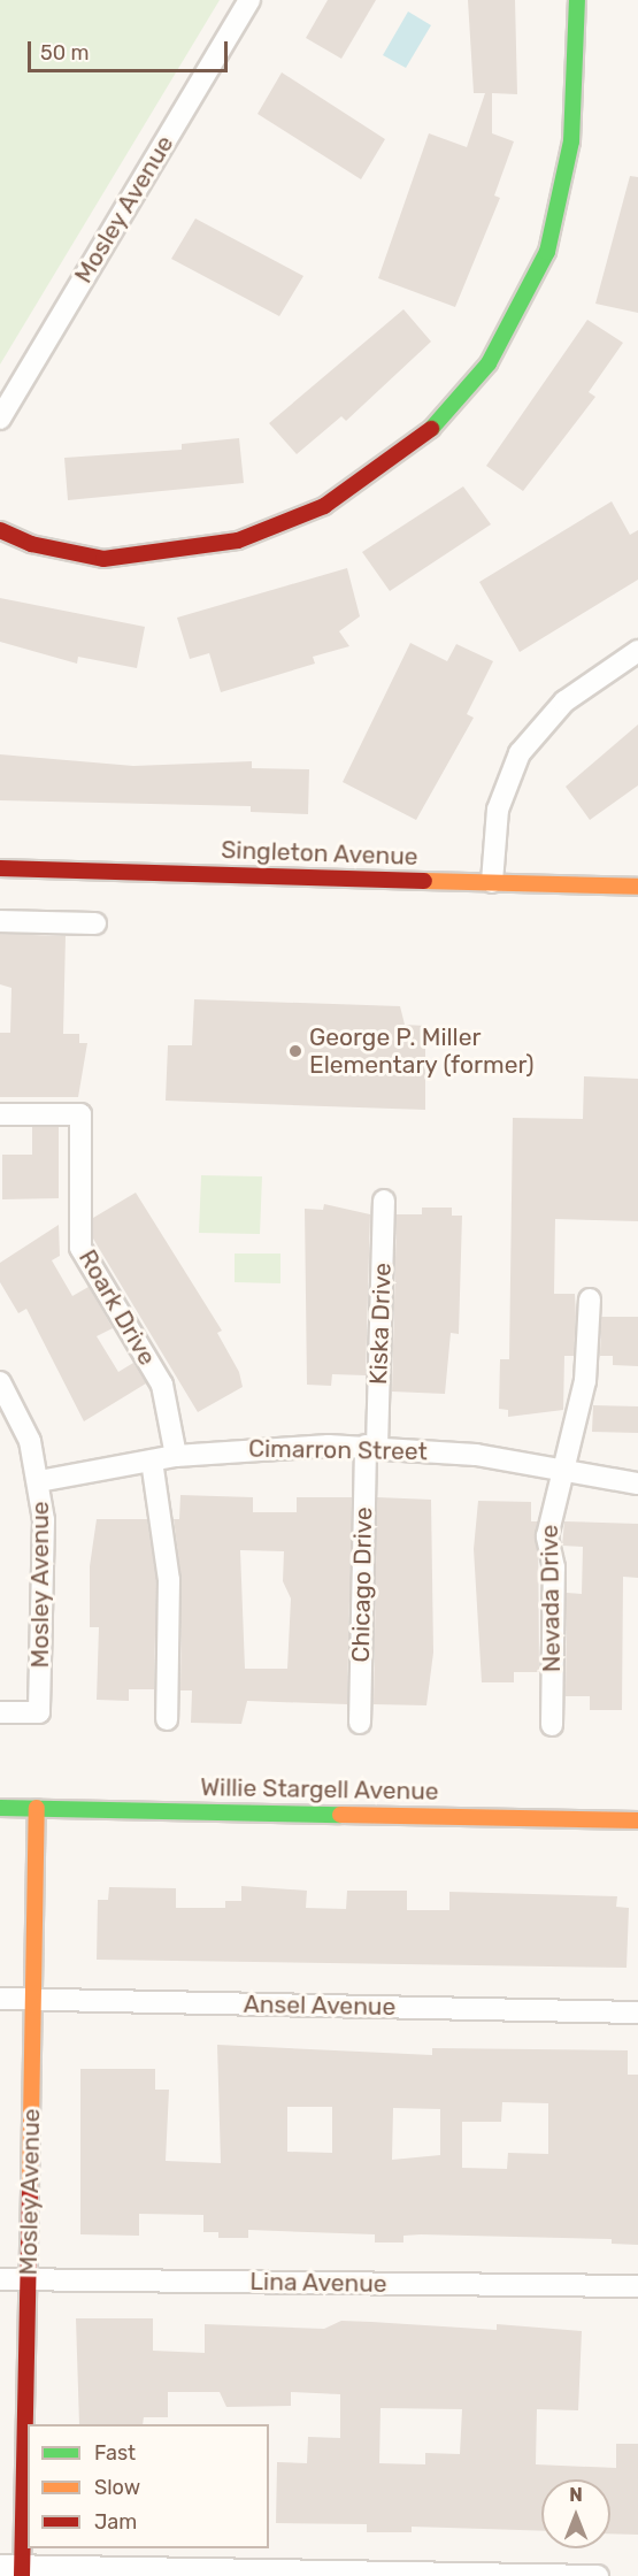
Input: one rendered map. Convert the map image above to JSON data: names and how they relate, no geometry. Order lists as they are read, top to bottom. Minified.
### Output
{"streets":{"street":["Mosley Avenue","Singleton Avenue","Roark Drive","Kiska Drive","Cimarron Street","Chicago Drive","Nevada Drive","Willie Stargell Avenue","Ansel Avenue","Lina Avenue"]},"crossings":[["Mosley Avenue","Cimarron Street"],["Mosley Avenue","Willie Stargell Avenue"],["Mosley Avenue","Ansel Avenue"],["Mosley Avenue","Lina Avenue"],["Roark Drive","Cimarron Street"],["Kiska Drive","Cimarron Street"],["Kiska Drive","Chicago Drive"],["Cimarron Street","Chicago Drive"],["Cimarron Street","Nevada Drive"]],"places":["George P. Miller Elementary (former)"],"legend":["Fast","Slow","Jam"],"scale_bar":"50 m","north":"top"}
